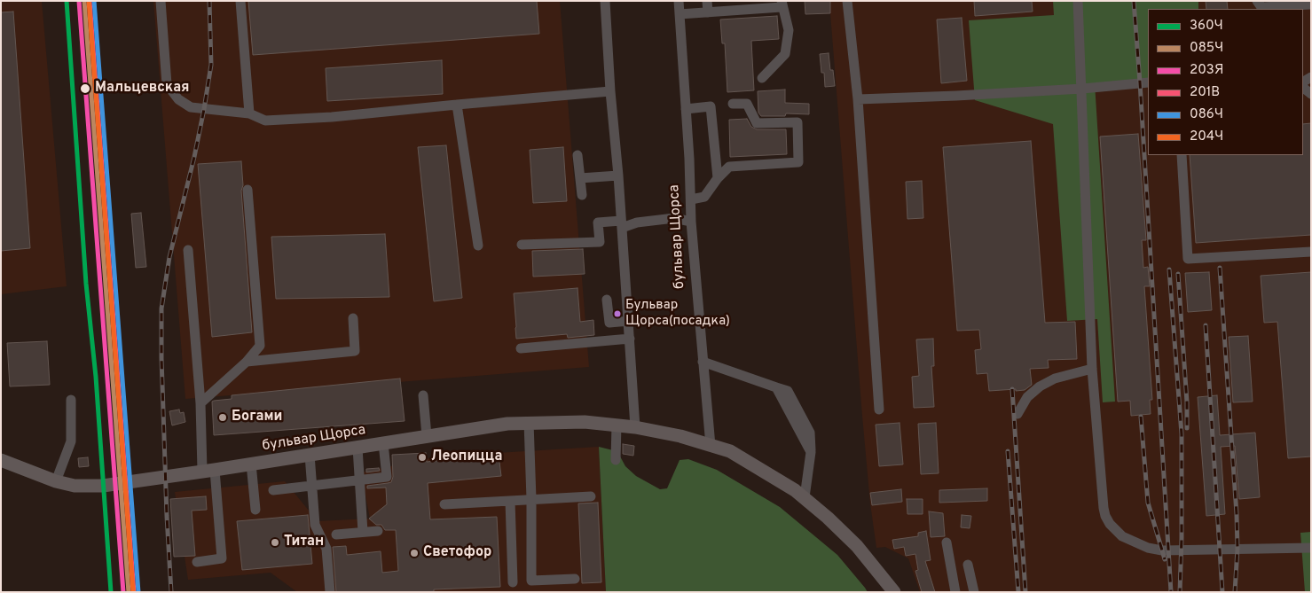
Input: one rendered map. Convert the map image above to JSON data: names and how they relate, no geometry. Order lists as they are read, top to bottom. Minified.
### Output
{"streets":{"main road":["бульвар Щорса"]},"places":["Мальцевская","Бульвар Щорса(посадка)","Богами","Леопицца","Титан","Светофор"],"lines":["transit line 360Ч","transit line 085Ч","transit line 203Я","transit line 201В","transit line 086Ч","transit line 204Ч"],"legend":["360Ч","085Ч","203Я","201В","086Ч","204Ч"]}
